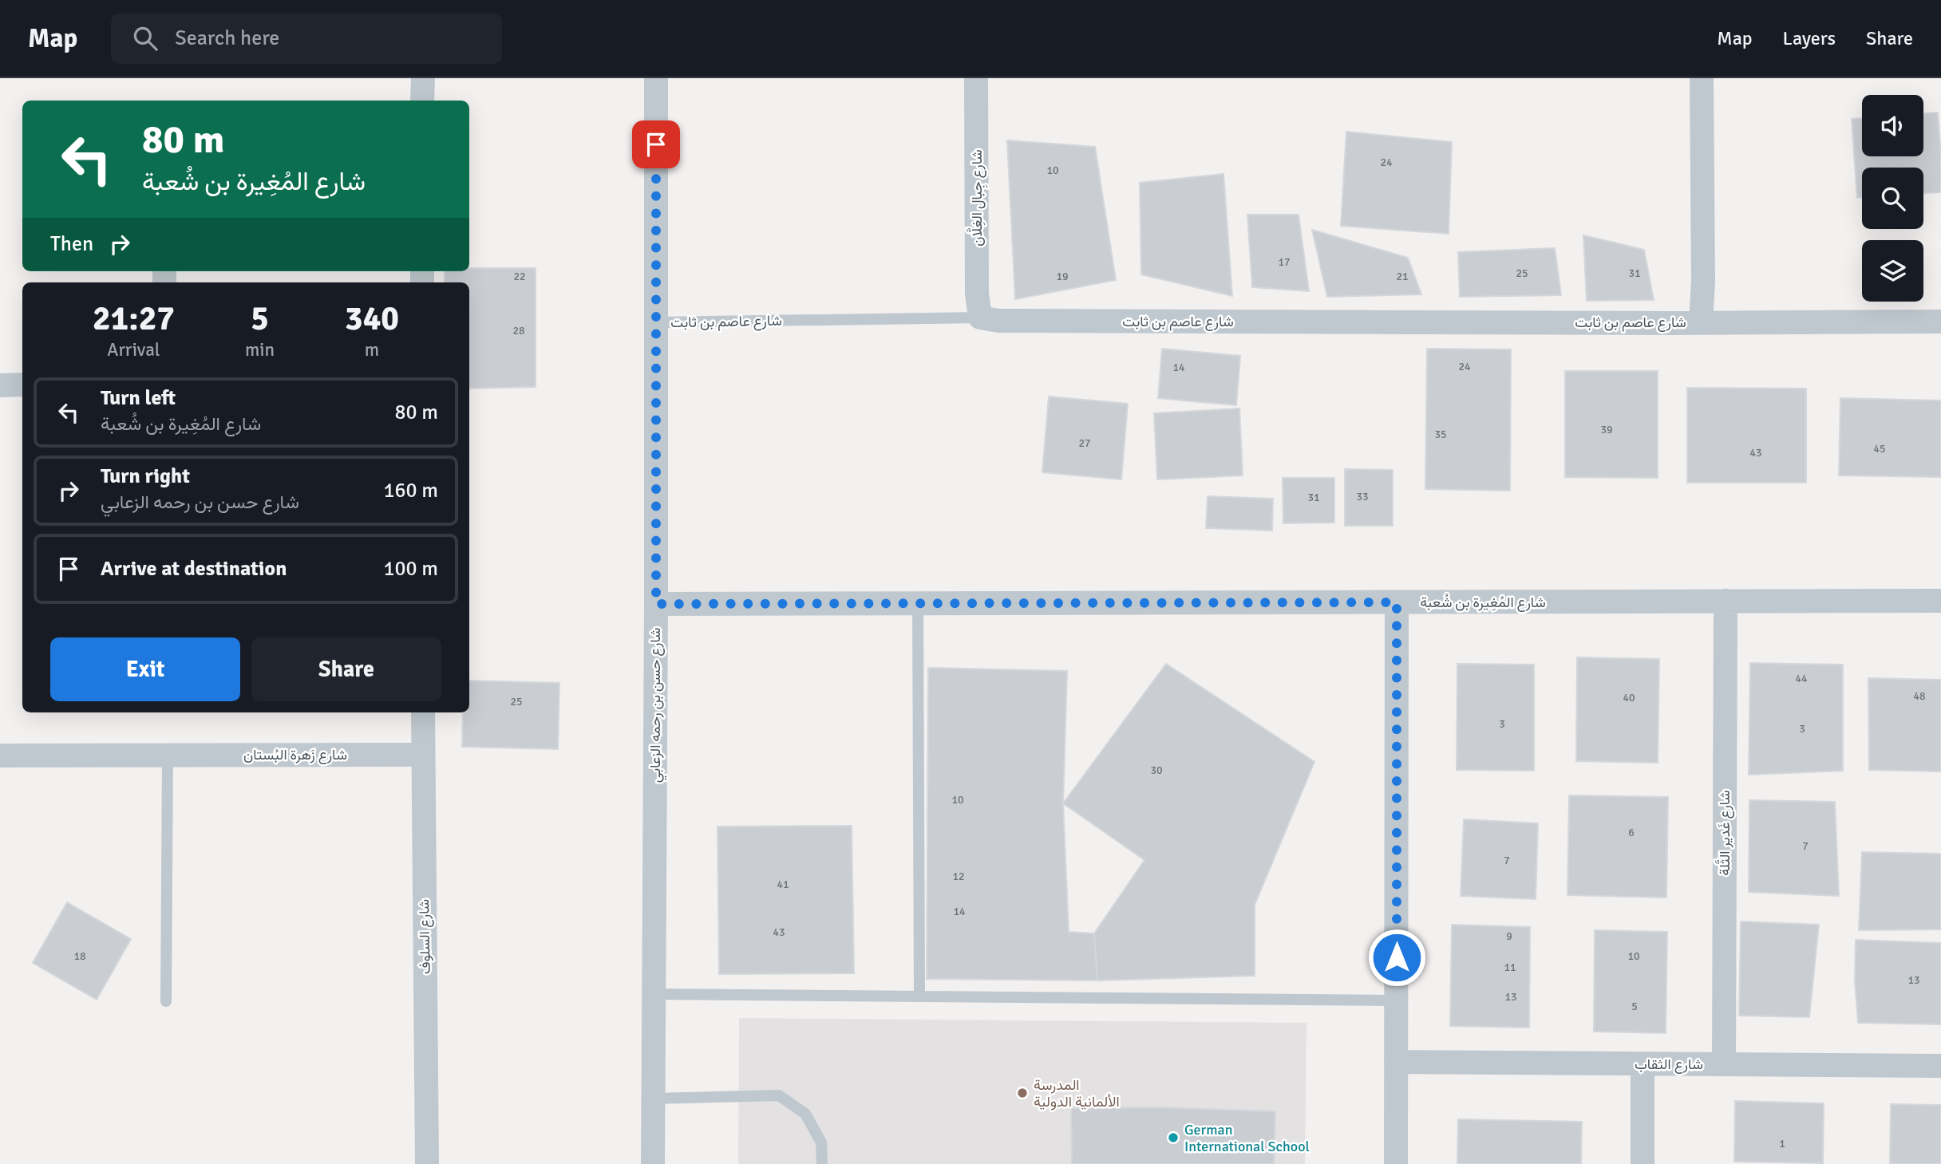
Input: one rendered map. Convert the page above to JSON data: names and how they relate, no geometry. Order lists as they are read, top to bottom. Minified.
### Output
{"streets":{"street":["شارع جِبال الغِلَّان","شارع عاصم بن ثابت","شارع المُغِيرة بن شُعبة","شارع حسن بن رحمه الزعابي","شارع زَهرة البُستان","شارع غَدير الثَّلة","شارع السلوف","شارع الثقاب"]},"crossings":[["شارع جِبال الغِلَّان","شارع عاصم بن ثابت"],["شارع عاصم بن ثابت","شارع حسن بن رحمه الزعابي"],["شارع المُغِيرة بن شُعبة","شارع حسن بن رحمه الزعابي"],["شارع المُغِيرة بن شُعبة","شارع غَدير الثَّلة"],["شارع زَهرة البُستان","شارع السلوف"],["شارع غَدير الثَّلة","شارع الثقاب"]],"places":["المدرسة الألمانية الدولية","German International School"],"house_numbers":["24","10","17","25","31","22","19","21","28","24","14","39","35","27","45","43","33","31","44","48","40","25","3","3","30","10","6","7","7","12","41","14","43","9","18","10","11","13","13","5","1"],"page":{"header":"Map","search":"Search here","nav":["Map","Layers","Share"],"turn":["80 m","شارع المُغِيرة بن شُعبة"],"then":"Then","eta":["21:27","Arrival","5","min","340","m"],"list":[{"name":"Turn left","note":"شارع المُغِيرة بن شُعبة","value":"80 m"},{"name":"Turn right","note":"شارع حسن بن رحمه الزعابي","value":"160 m"},{"name":"Arrive at destination","value":"100 m"}],"buttons":["Exit","Share"]}}
